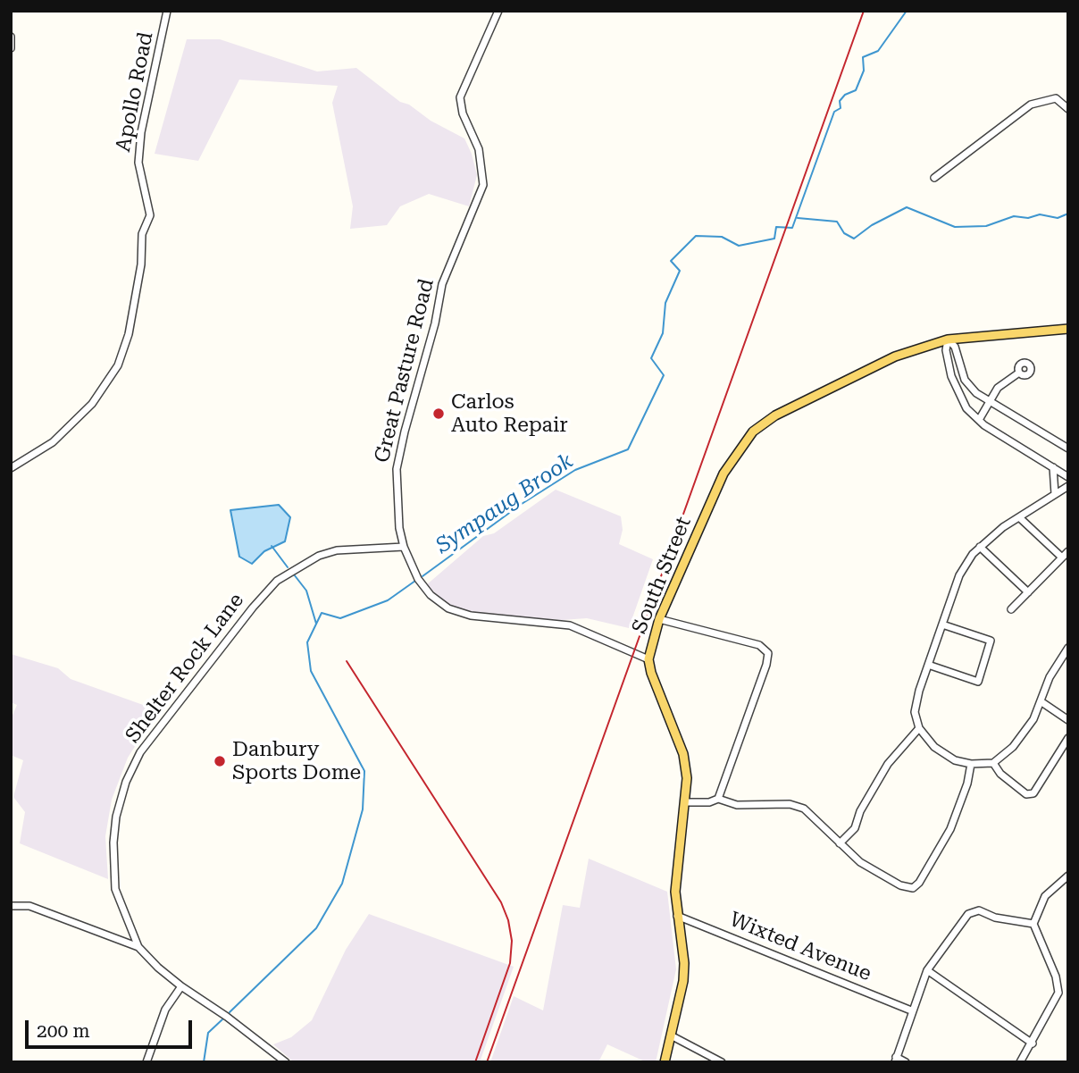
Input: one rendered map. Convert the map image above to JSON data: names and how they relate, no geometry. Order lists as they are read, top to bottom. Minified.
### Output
{"streets":{"main road":["South Street"],"street":["Apollo Road","Great Pasture Road","Shelter Rock Lane","Wixted Avenue"]},"crossings":[["Great Pasture Road","South Street"],["Great Pasture Road","Shelter Rock Lane"],["South Street","Wixted Avenue"]],"water":["Sympaug Brook"],"places":["Carlos Auto Repair","Danbury Sports Dome"],"scale_bar":"200 m"}
